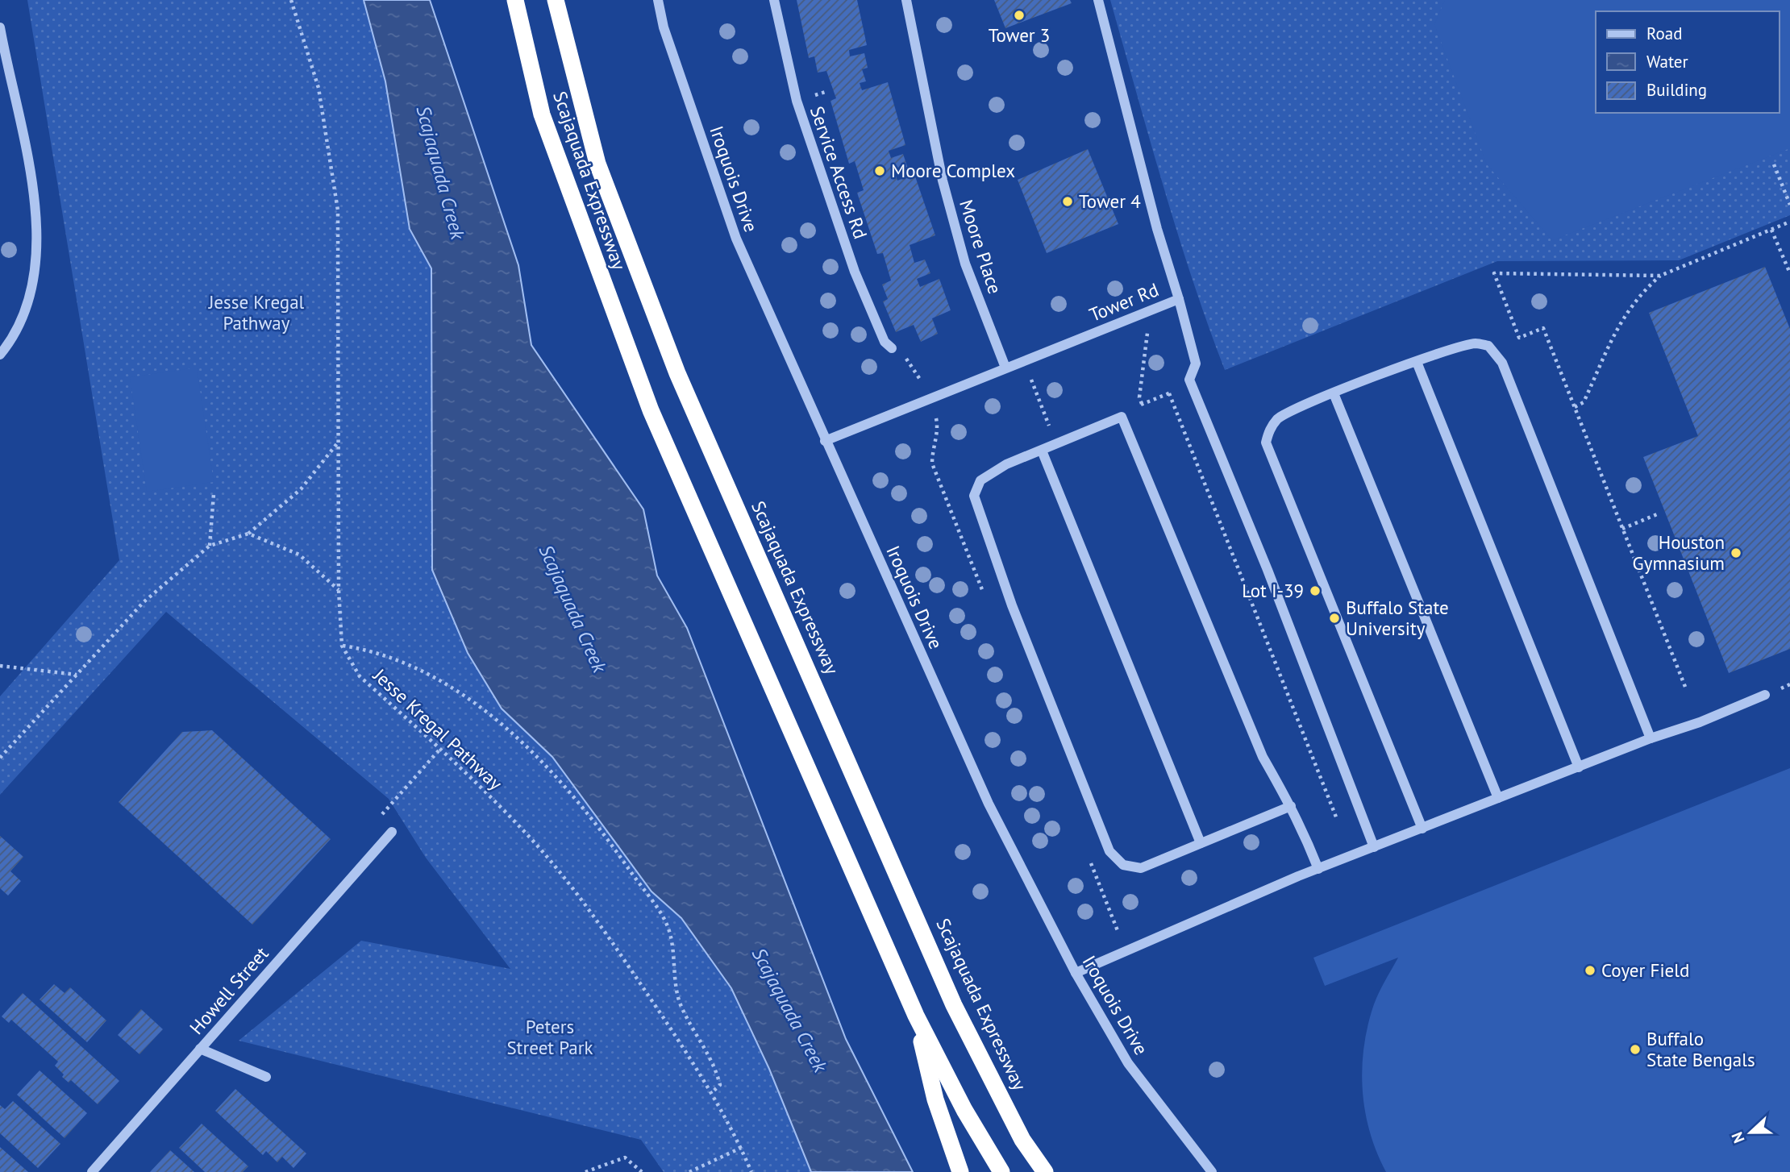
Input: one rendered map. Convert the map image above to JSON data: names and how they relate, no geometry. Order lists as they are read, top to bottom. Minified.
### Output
{"streets":{"highway":["Scajaquada Expressway"],"street":["Service Access Rd","Iroquois Drive","Moore Place","Tower Rd","Howell Street"],"path":["Jesse Kregal Pathway"]},"crossings":[["Iroquois Drive","Tower Rd"],["Moore Place","Tower Rd"]],"water":["Scajaquada Creek"],"parks":["Jesse Kregal Pathway","Peters Street Park"],"places":["Tower 3","Moore Complex","Tower 4","Houston Gymnasium","Lot I-39","Buffalo State University","Coyer Field","Buffalo State Bengals"],"legend":["Road","Water","Building"],"north":"left"}
